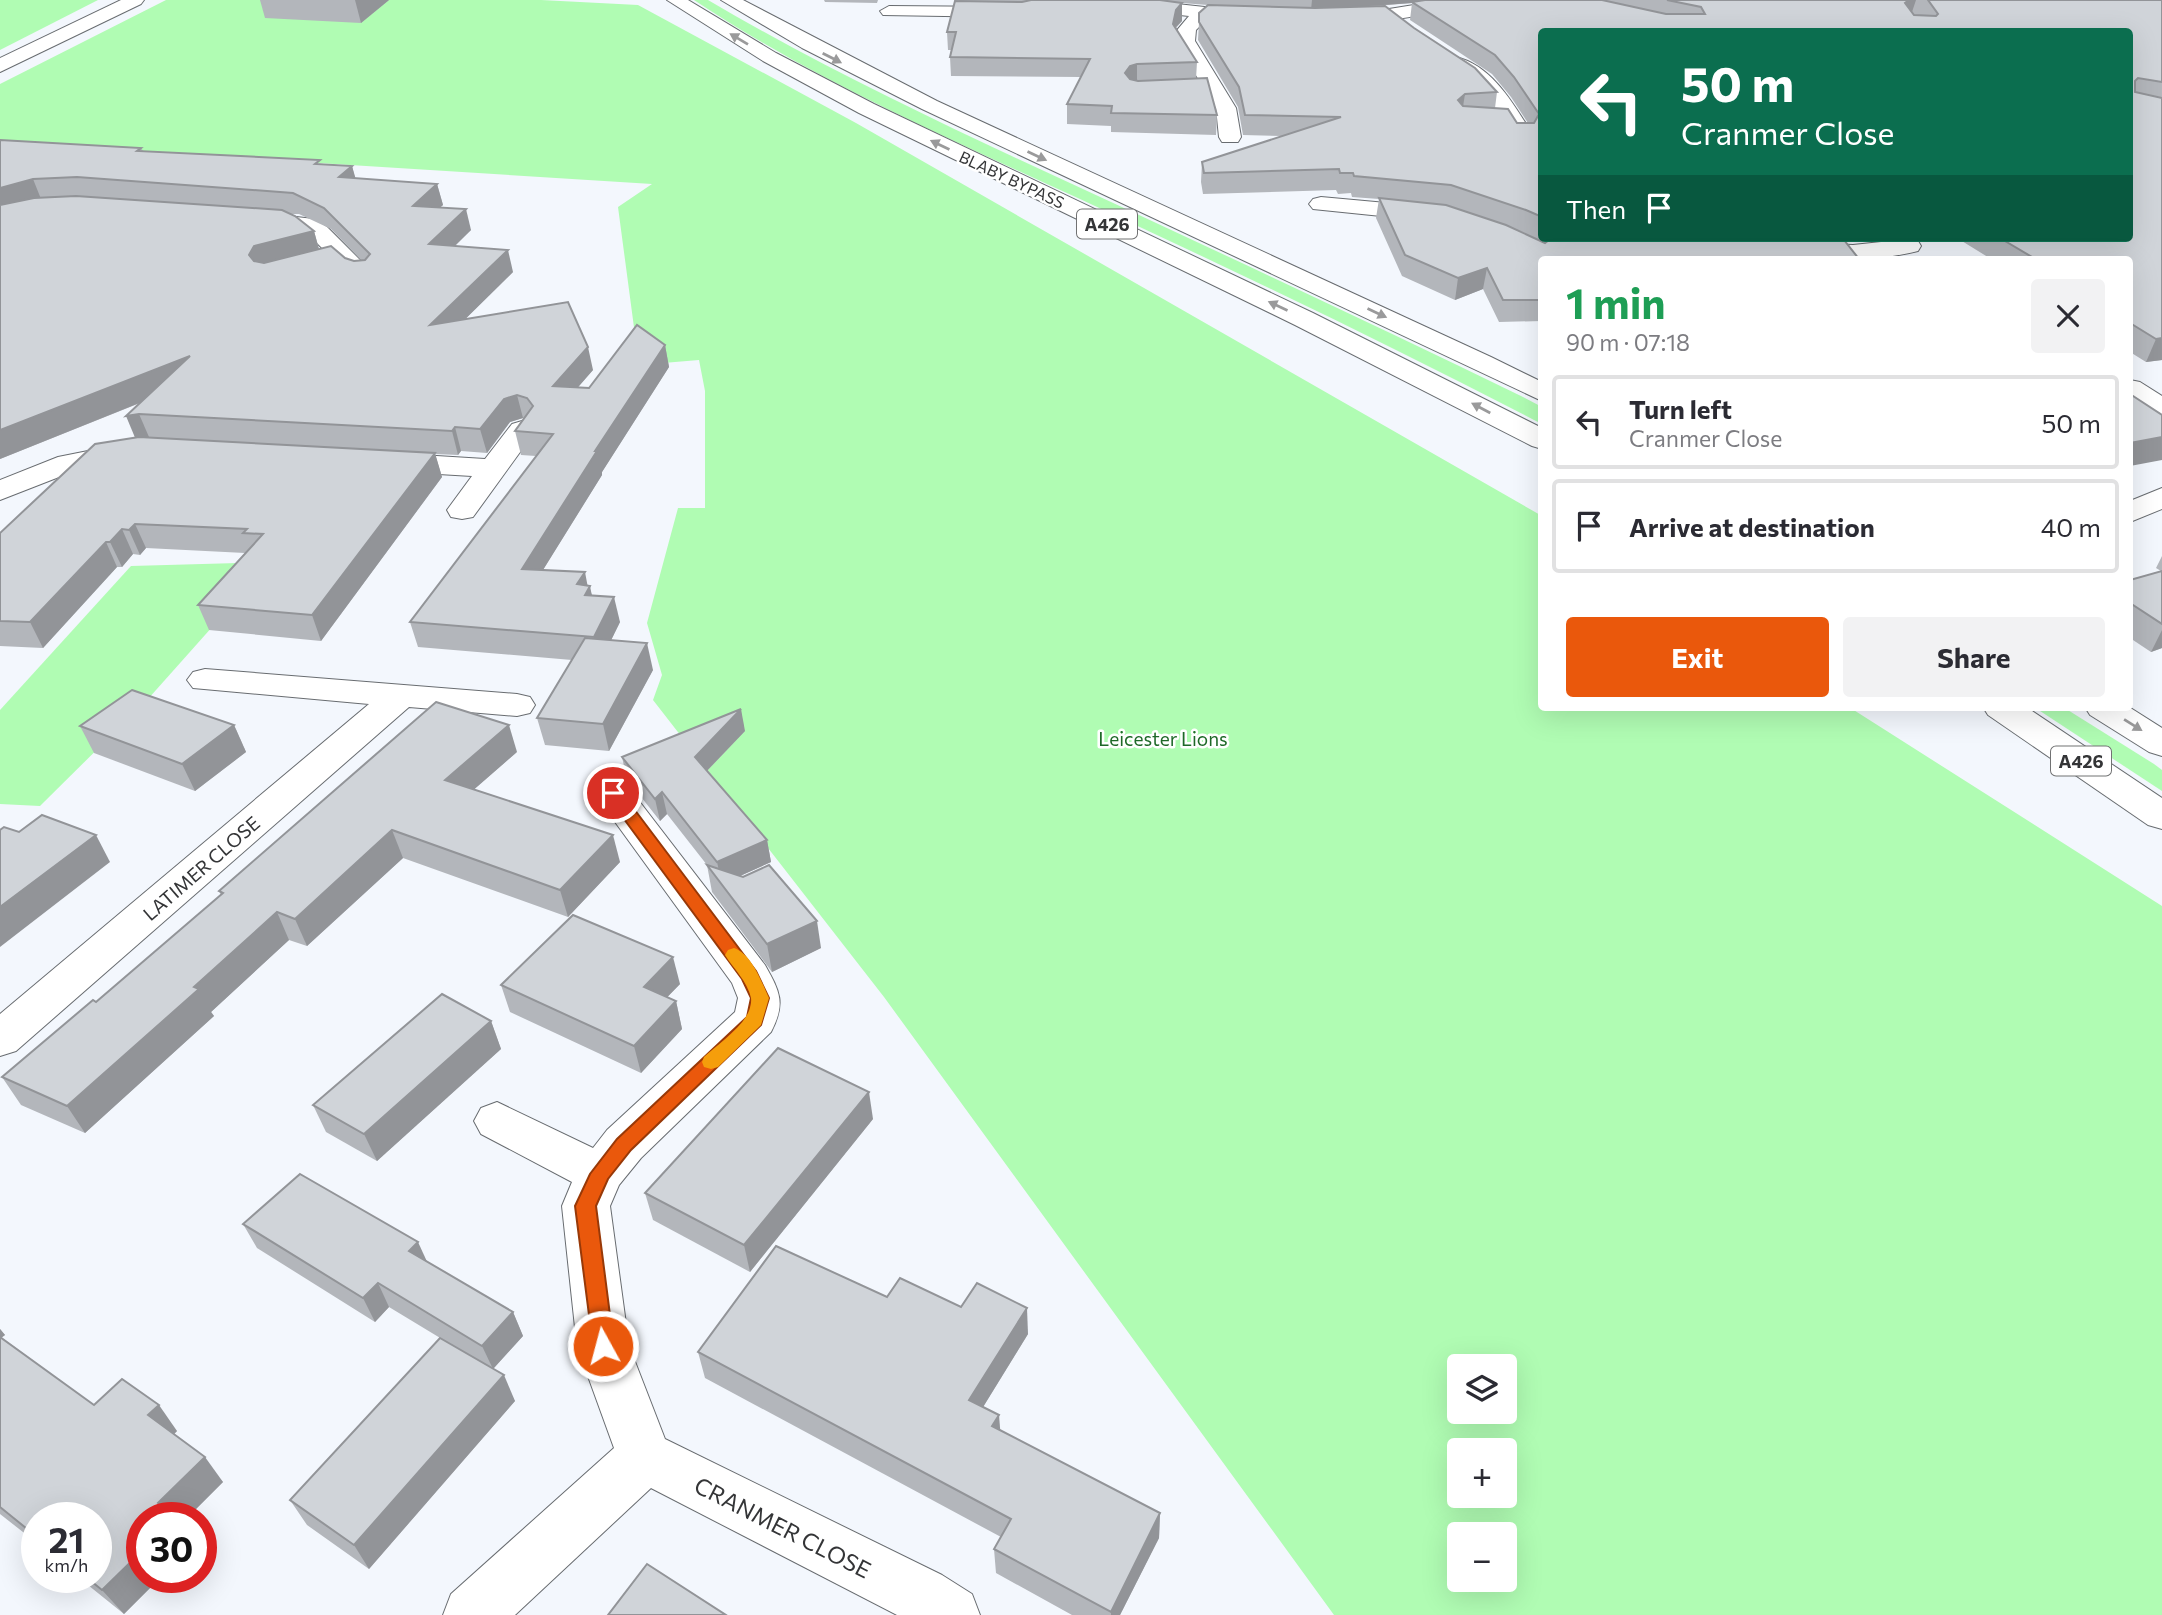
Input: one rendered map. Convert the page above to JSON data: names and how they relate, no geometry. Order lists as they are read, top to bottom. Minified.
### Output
{"streets":{"street":["BLABY BYPASS","A426","LATIMER CLOSE","CRANMER CLOSE"]},"parks":["Leicester Lions"],"page":{"turn":["50 m","Cranmer Close"],"then":"Then","heading":["1 min","90 m · 07:18"],"list":[{"name":"Turn left","note":"Cranmer Close","value":"50 m"},{"name":"Arrive at destination","value":"40 m"}],"buttons":["Exit","Share"],"map_buttons":["+","−"],"speed":"21 km/h","limit":"30"}}
